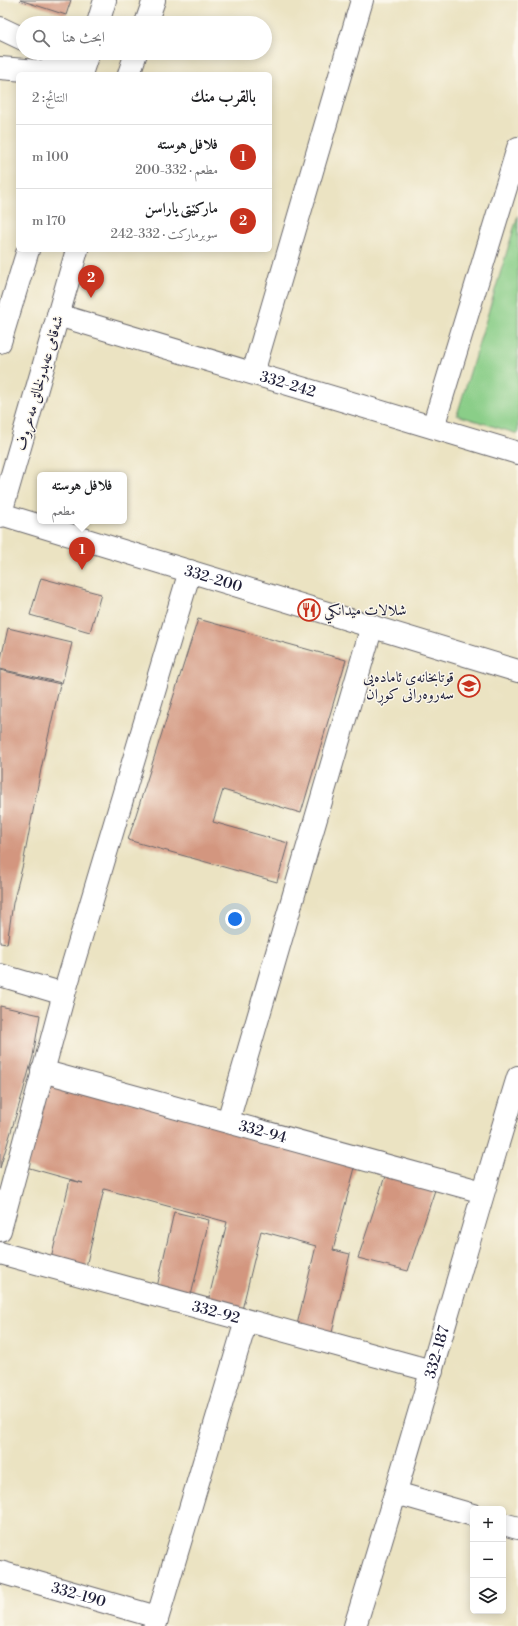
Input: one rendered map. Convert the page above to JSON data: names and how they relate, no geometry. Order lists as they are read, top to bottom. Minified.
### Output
{"streets":{"street":["شەقامی عەبدولخالق مەعروف","332-242","332-200","332-94","332-92","332-187","332-190"]},"crossings":[["شەقامی عەبدولخالق مەعروف","332-242"],["شەقامی عەبدولخالق مەعروف","332-200"],["332-94","332-187"],["332-92","332-187"]],"places":{"restaurant":["شلالات ميدانكي"],"school or university":["قوتابخانەی ئامادەیی سەروەرانی کوڕان"]},"page":{"search":"ابحث هنا","heading":["بالقرب منك","النتائج: 2"],"list":[{"mark":"1","name":"فلافل هوسته","note":"مطعم · 332-200","value":"100 m"},{"mark":"2","name":"مارکێتی یاراسن","note":"سوبرماركت · 332-242","value":"170 m"}],"pins":["2","1"],"popup":["فلافل هوسته","مطعم"],"map_buttons":["+","−"]}}
